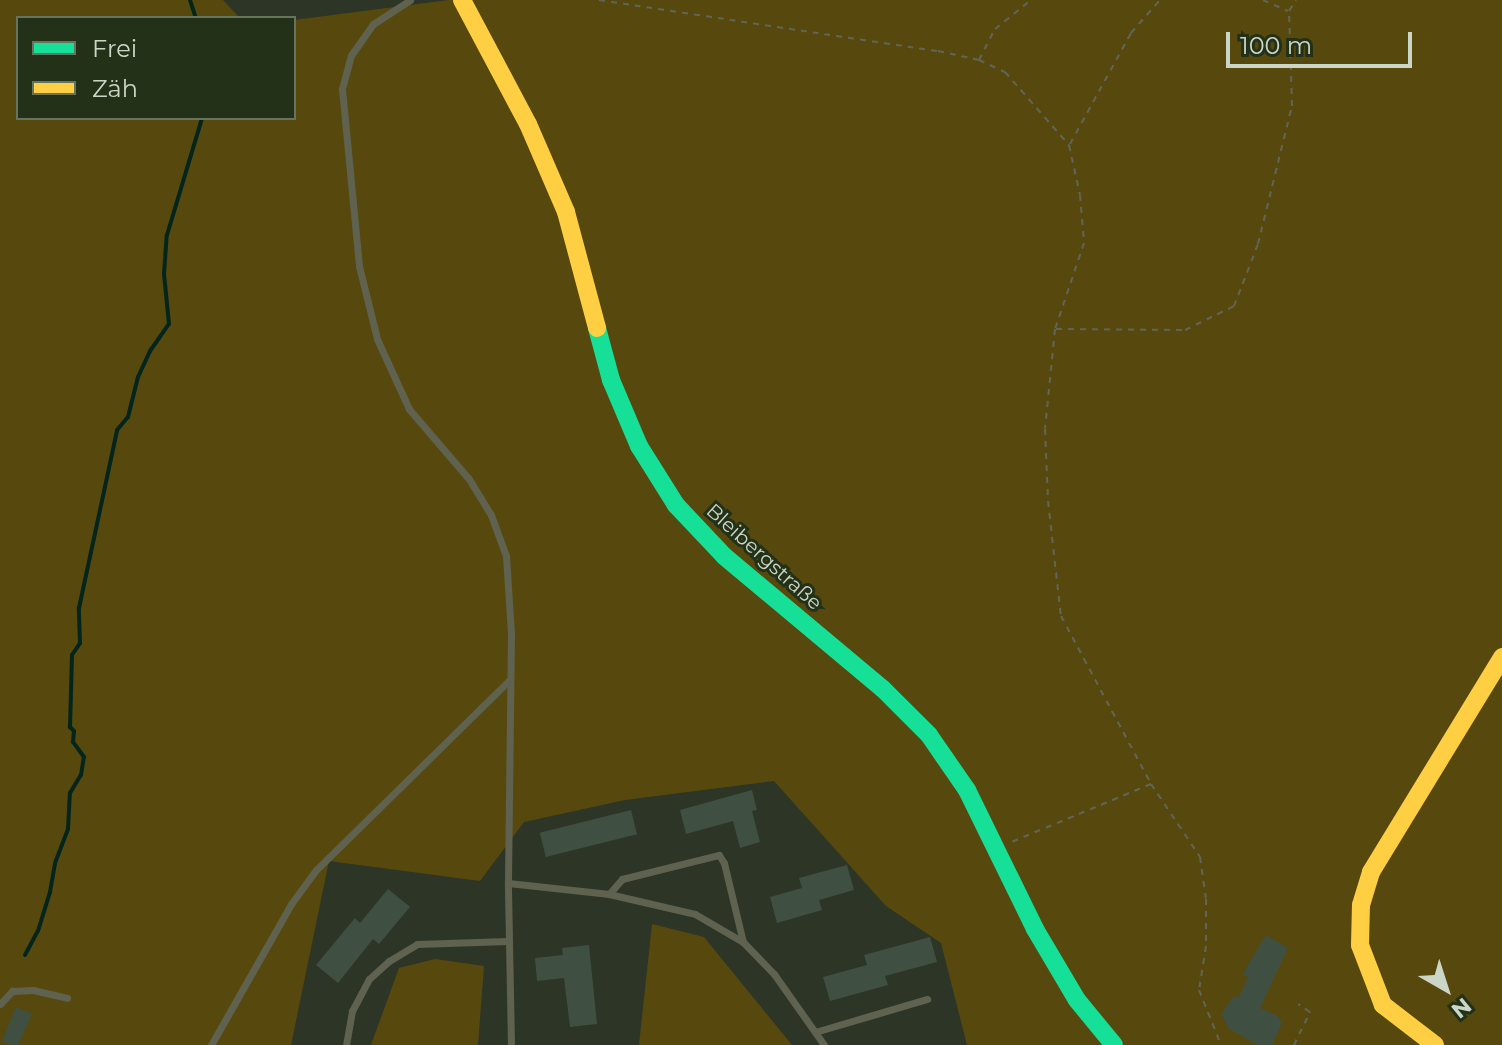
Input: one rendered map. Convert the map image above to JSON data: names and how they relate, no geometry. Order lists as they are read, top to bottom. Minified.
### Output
{"streets":{"street":["Bleibergstraße"]},"legend":["Frei","Zäh"],"scale_bar":"100 m","north":"bottom right"}
